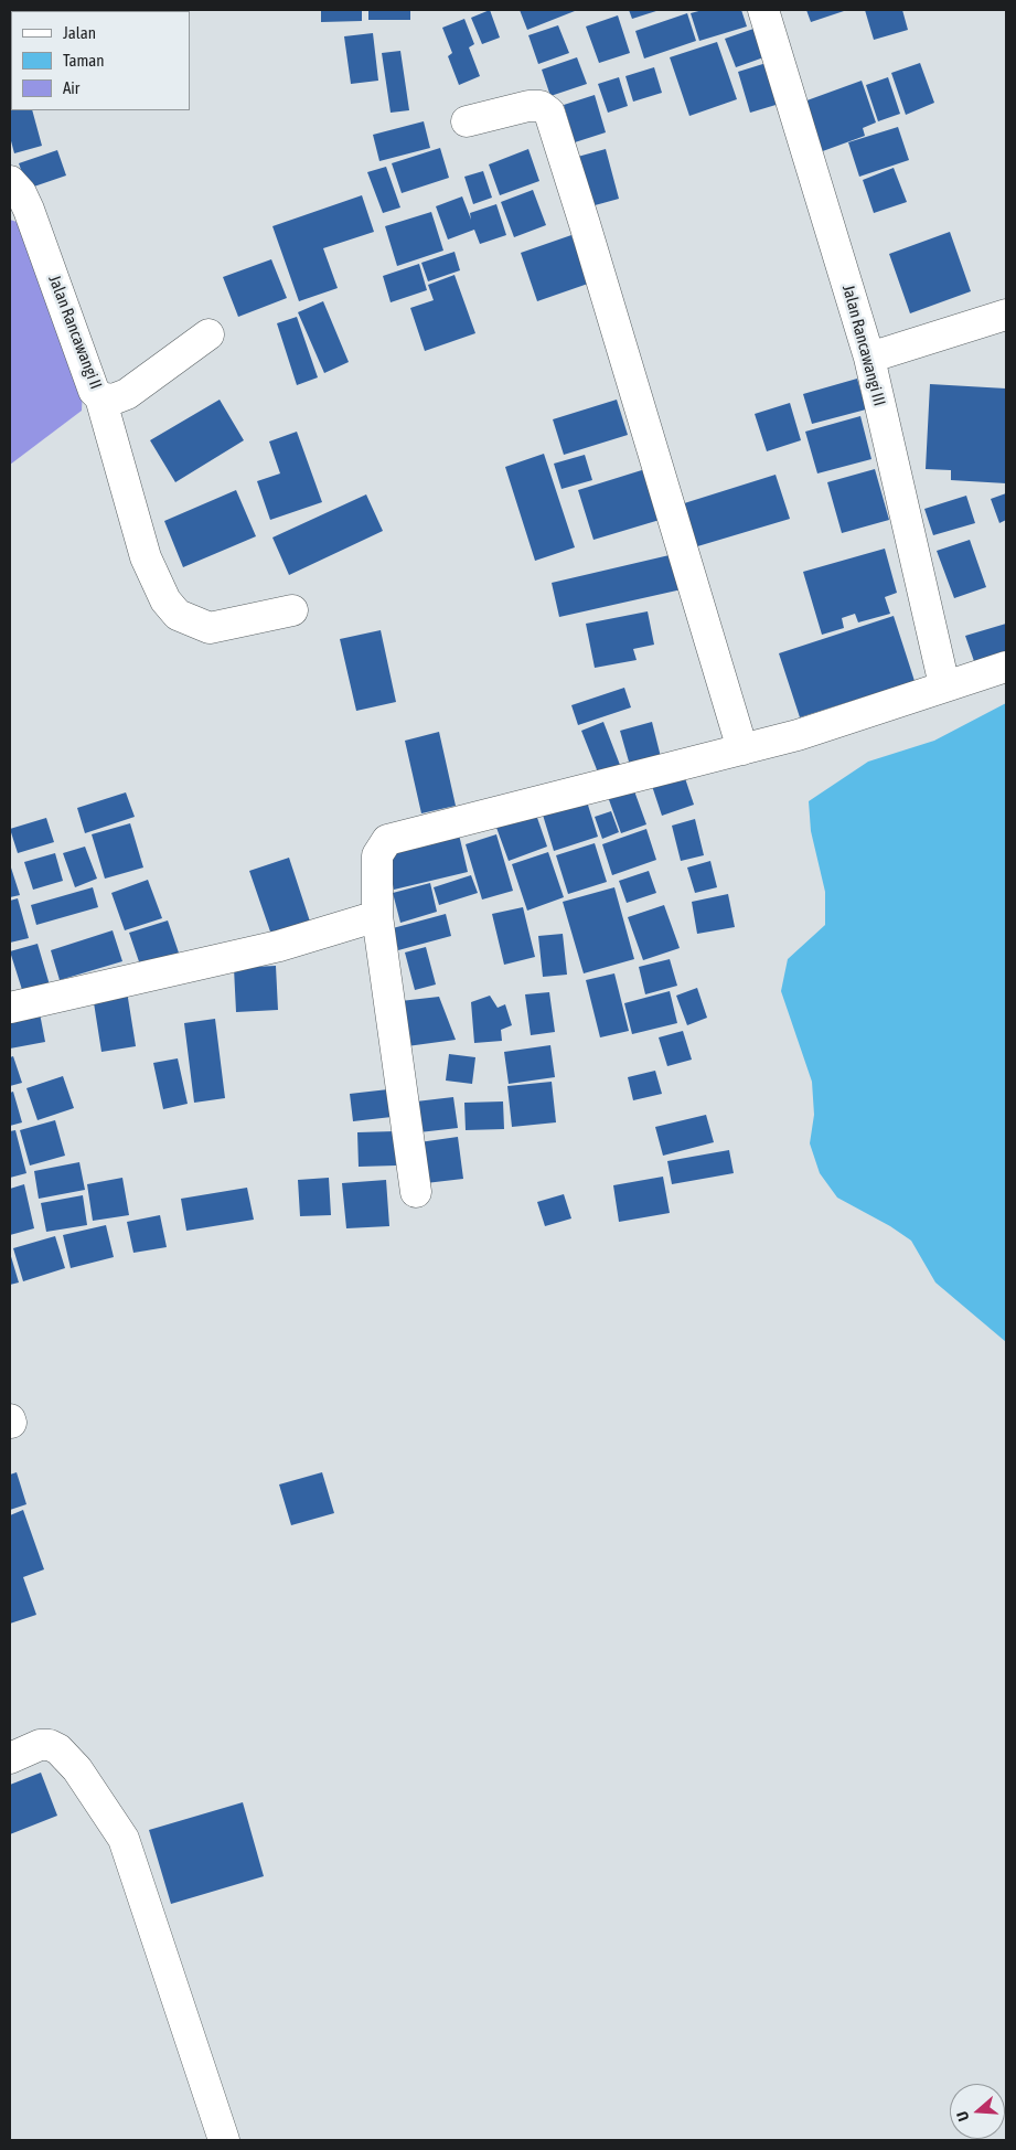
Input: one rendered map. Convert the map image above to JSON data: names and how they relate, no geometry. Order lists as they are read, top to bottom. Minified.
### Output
{"streets":{"street":["Jalan Rancawangi II","Jalan Rancawangi III"]},"legend":["Jalan","Taman","Air"],"north":"left"}
